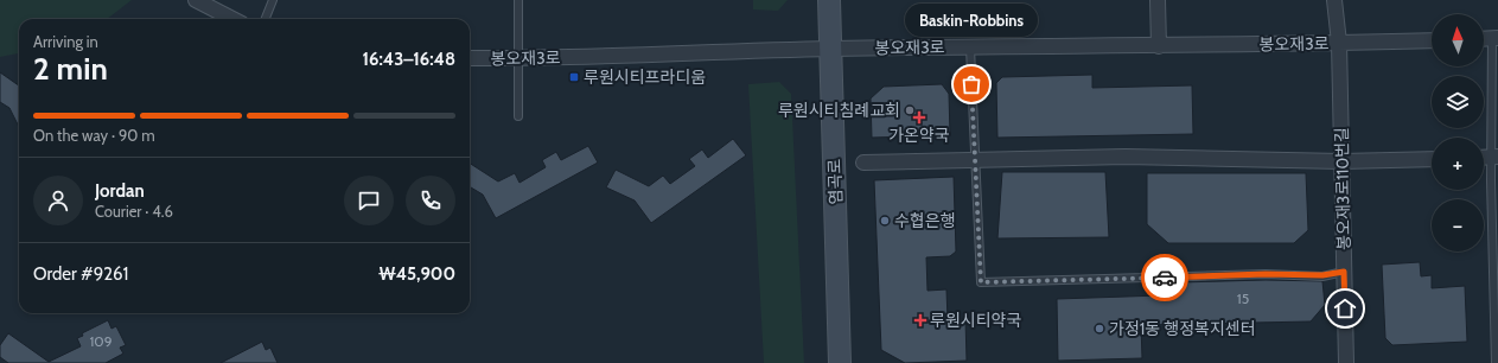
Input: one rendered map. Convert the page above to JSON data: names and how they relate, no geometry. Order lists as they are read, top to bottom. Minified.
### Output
{"streets":{"main road":["염곡로"],"street":["봉오재3로","봉오재3로110번길"]},"crossings":[["봉오재3로","염곡로"],["봉오재3로","봉오재3로110번길"]],"places":{"transit":["루원시티프라디움"],"other":["Baskin-Robbins","루원시티침례교회","수협은행","가정1동 행정복지센터"],"health":["가온약국","루원시티약국"]},"house_numbers":["15","109"],"north":"top","page":{"bubble":"Baskin-Robbins","map_buttons":["+","−"],"heading":["2 min","Arriving in","16:43–16:48"],"panel":["Jordan","Courier · 4.6","Order #9261","₩45,900"],"bar":"On the way · 90 m"}}
